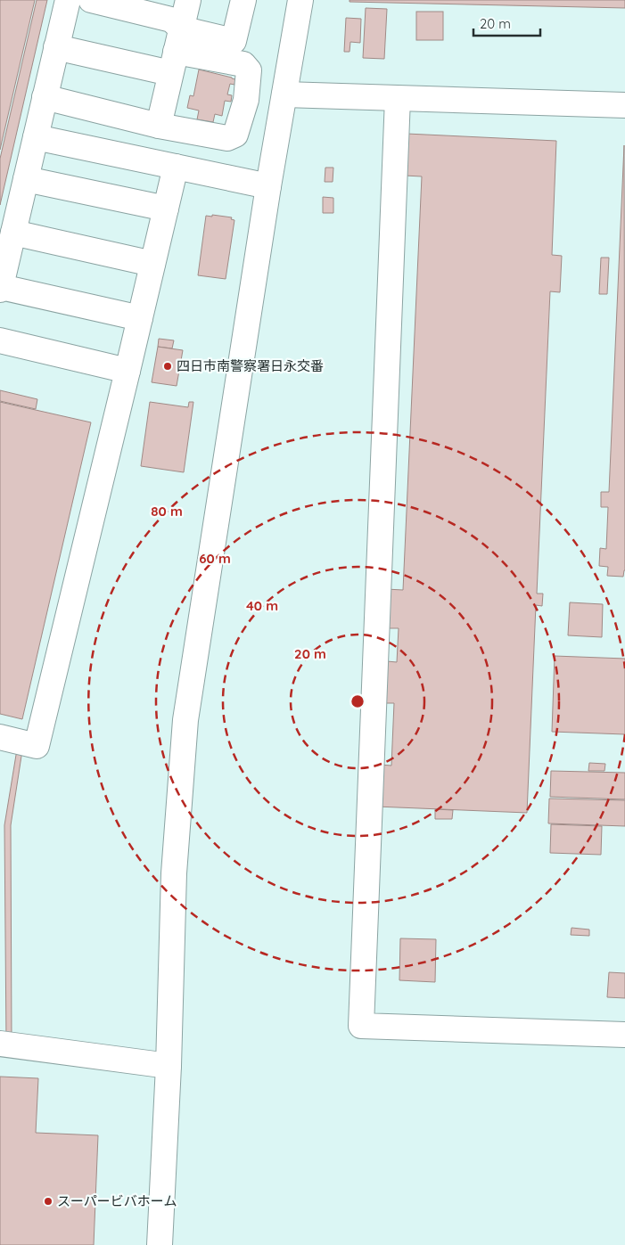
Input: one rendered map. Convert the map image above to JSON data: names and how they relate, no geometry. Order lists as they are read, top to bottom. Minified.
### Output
{"places":["四日市南警察署日永交番","スーパービバホーム"],"scale_bar":"20 m","rings":["80 m","60 m","40 m","20 m"]}
